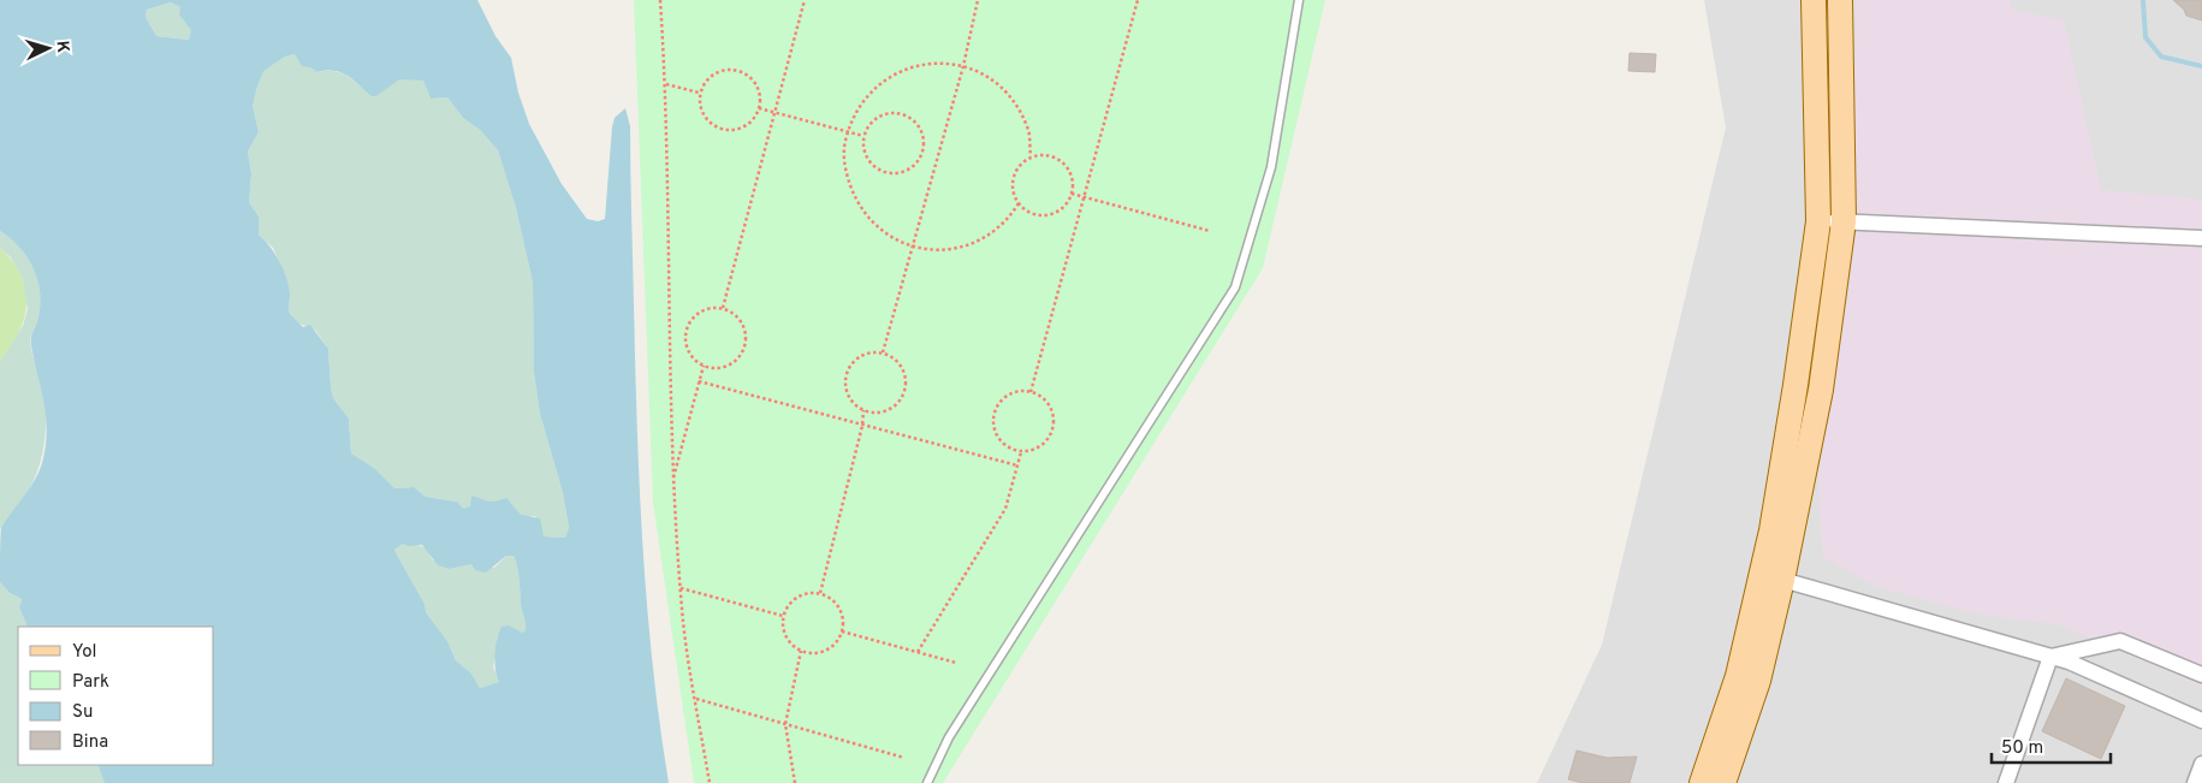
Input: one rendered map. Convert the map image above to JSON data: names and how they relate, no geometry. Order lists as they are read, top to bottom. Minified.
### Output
{"legend":["Yol","Park","Su","Bina"],"scale_bar":"50 m","north":"right"}
